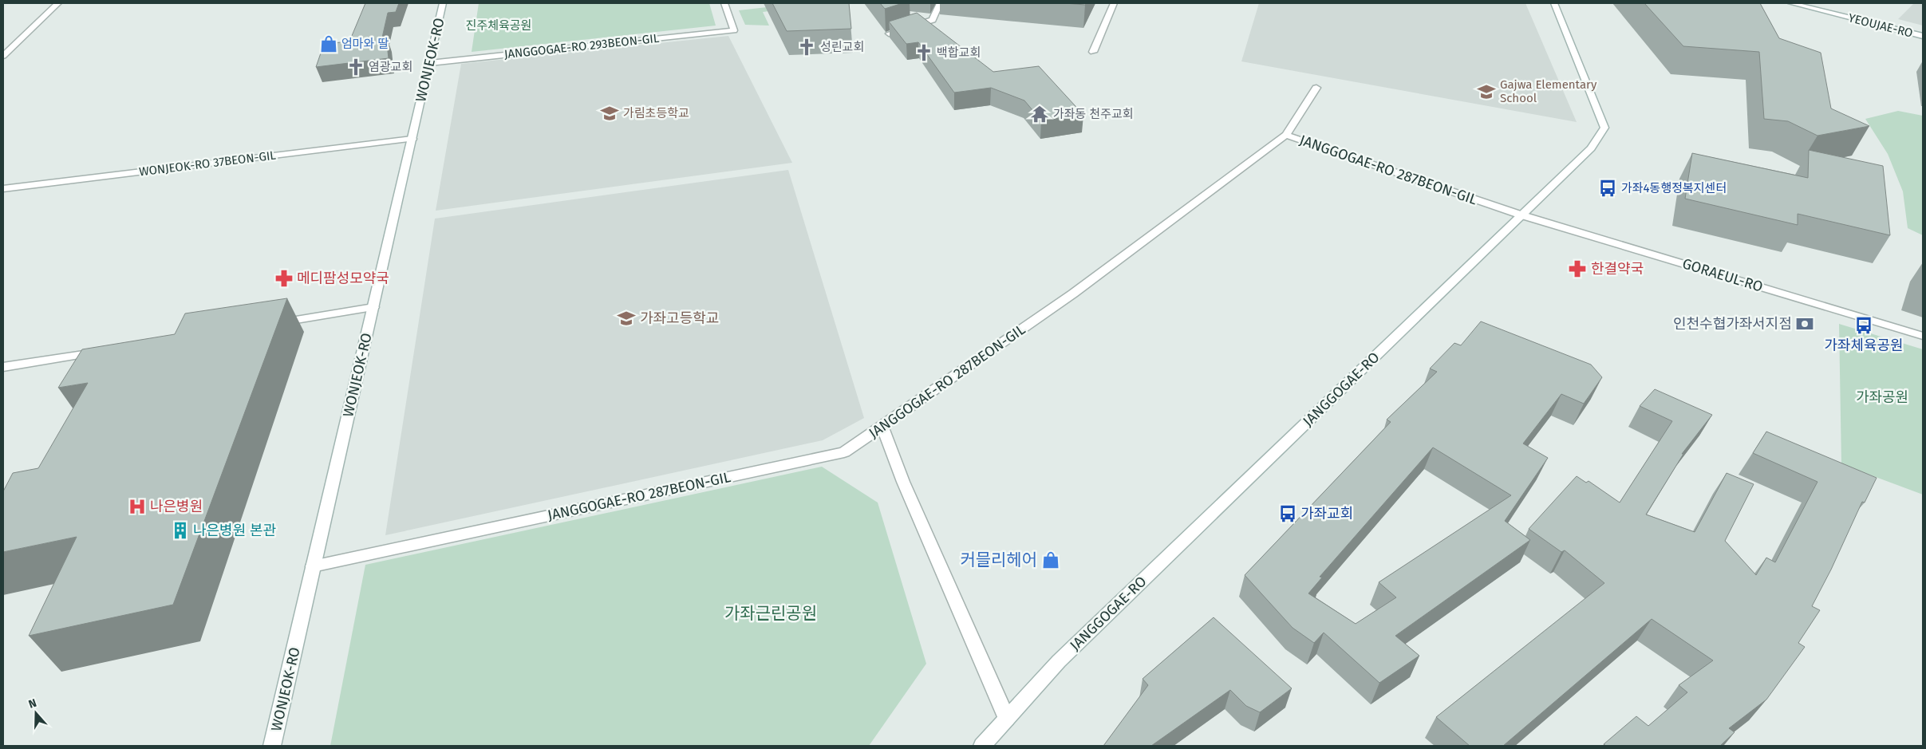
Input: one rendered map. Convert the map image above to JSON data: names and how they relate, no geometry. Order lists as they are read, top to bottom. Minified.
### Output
{"streets":{"street":["YEOUJAE-RO","JANGGOGAE-RO 293BEON-GIL","WONJEOK-RO","WONJEOK-RO 37BEON-GIL","JANGGOGAE-RO 287BEON-GIL","GORAEUL-RO","JANGGOGAE-RO"]},"crossings":[["JANGGOGAE-RO 293BEON-GIL","WONJEOK-RO"],["WONJEOK-RO","WONJEOK-RO 37BEON-GIL"],["WONJEOK-RO","JANGGOGAE-RO 287BEON-GIL"],["JANGGOGAE-RO 287BEON-GIL","GORAEUL-RO"],["JANGGOGAE-RO 287BEON-GIL","JANGGOGAE-RO"],["GORAEUL-RO","JANGGOGAE-RO"]],"parks":["진주체육공원","가좌공원","가좌근린공원"],"places":{"shop":["엄마와 딸","커믈리헤어"],"church":["성린교회","백합교회","염광교회"],"school or university":["Gajwa Elementary School","가림초등학교","가좌고등학교"],"temple":["가좌동 천주교회"],"bus stop":["가좌4동행정복지센터","가좌체육공원","가좌교회"],"pharmacy":["한결약국","메디팜성모약국"],"bank":["인천수협가좌서지점"],"hospital":["나은병원"],"building":["나은병원 본관"]},"north":"top"}
